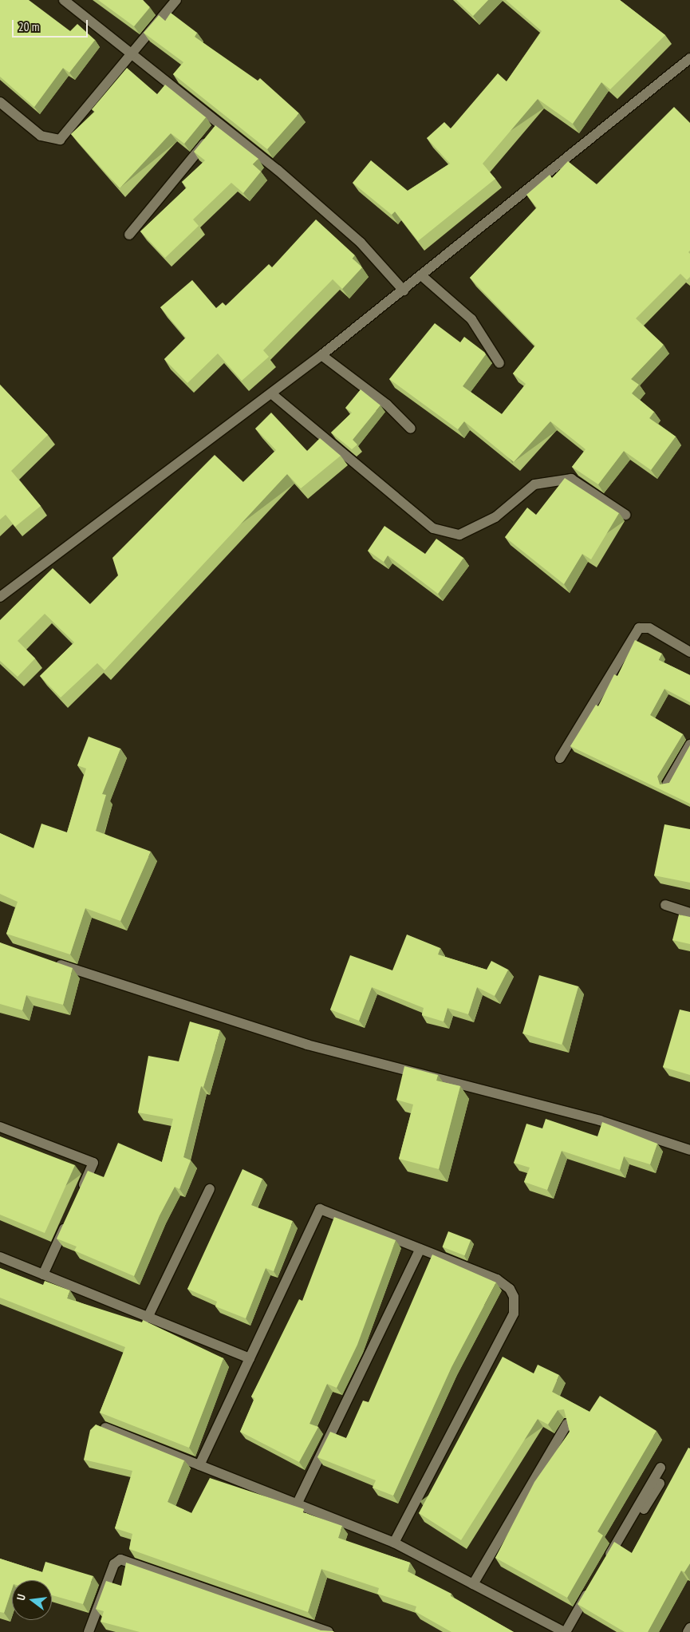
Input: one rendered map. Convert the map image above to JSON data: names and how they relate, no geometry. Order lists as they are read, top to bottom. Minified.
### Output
{"scale_bar":"20 m","north":"left"}
